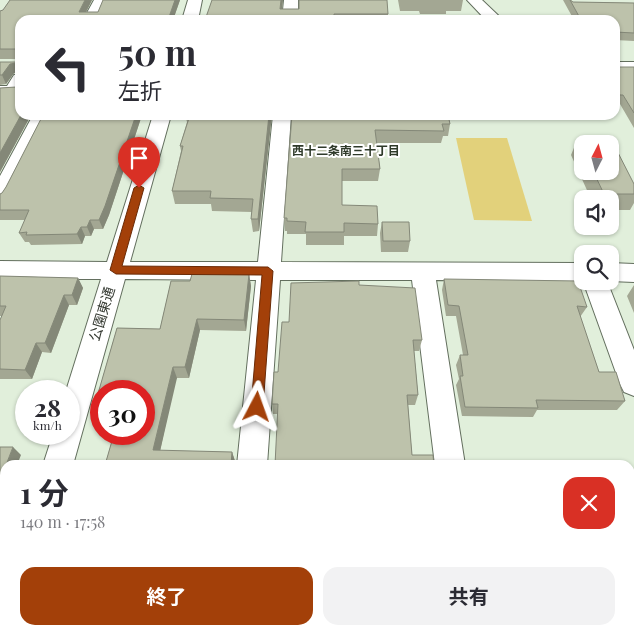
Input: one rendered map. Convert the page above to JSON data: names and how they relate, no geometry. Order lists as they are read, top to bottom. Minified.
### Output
{"streets":{"street":["公園東通"]},"districts":["西十二条南三十丁目"],"north":"top","page":{"turn":["50 m","左折"],"speed":"28 km/h","limit":"30","heading":["1 分","140 m · 17:58"],"buttons":["終了","共有"]}}
